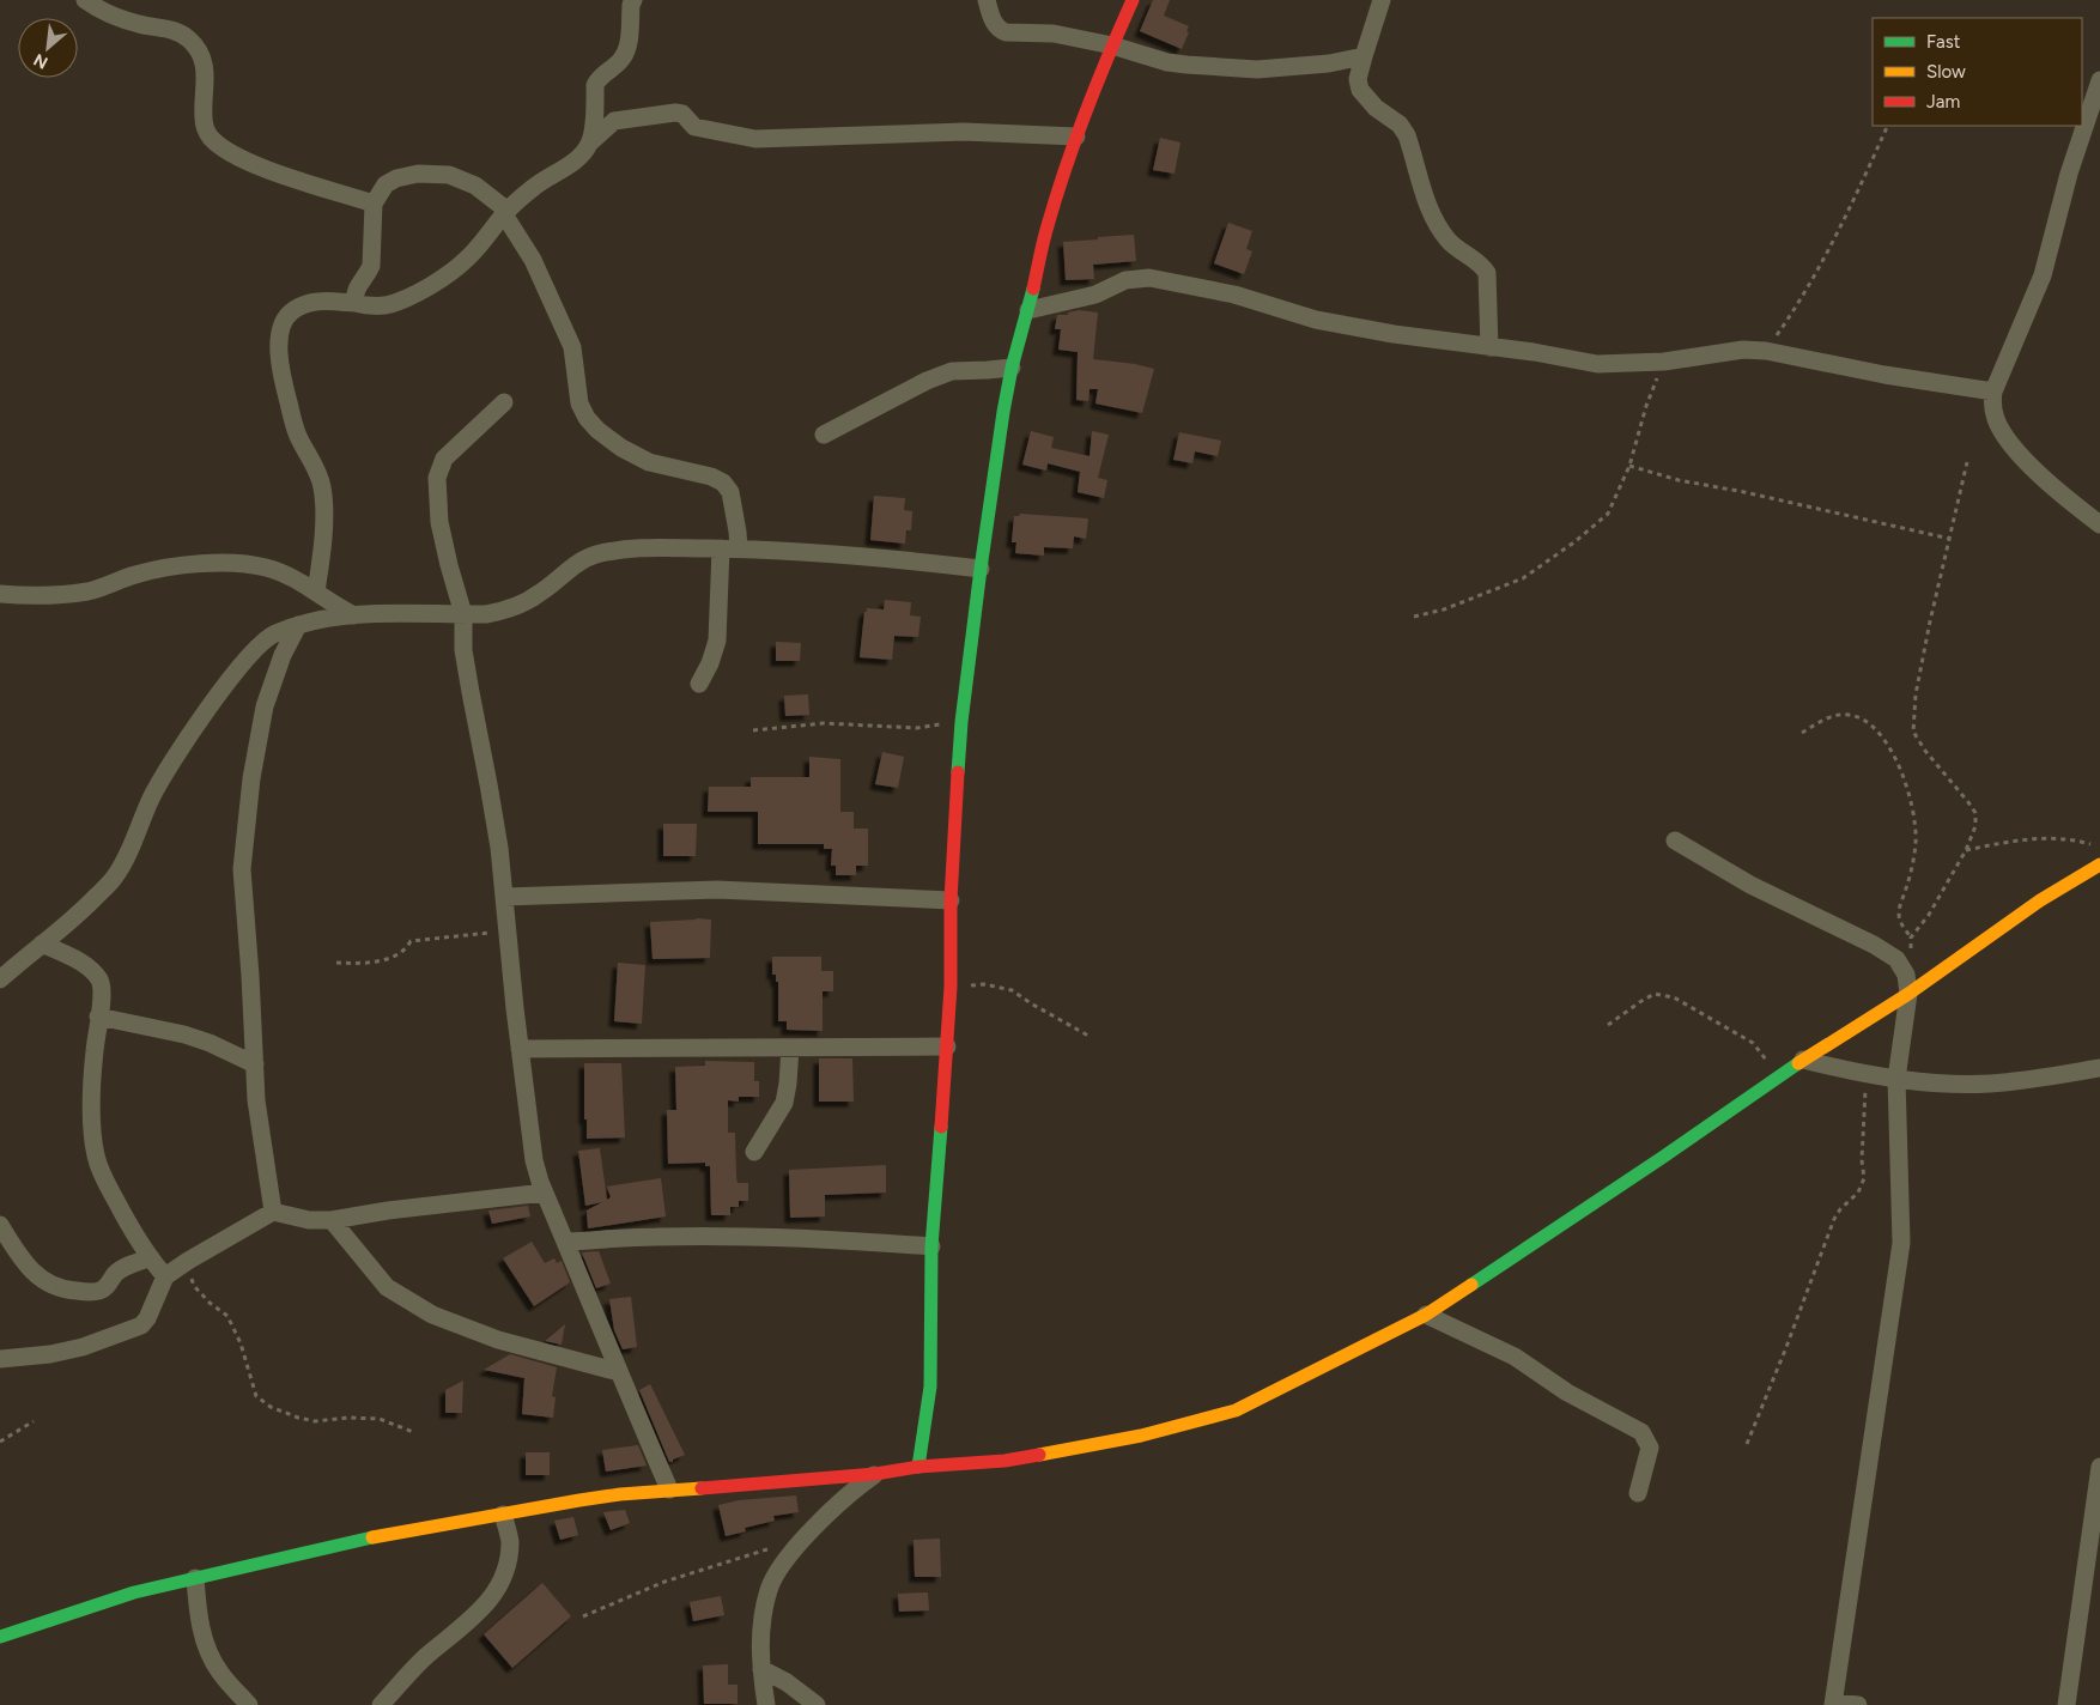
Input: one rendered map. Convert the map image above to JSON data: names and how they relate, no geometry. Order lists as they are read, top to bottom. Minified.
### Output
{"legend":["Fast","Slow","Jam"],"north":"bottom left"}
